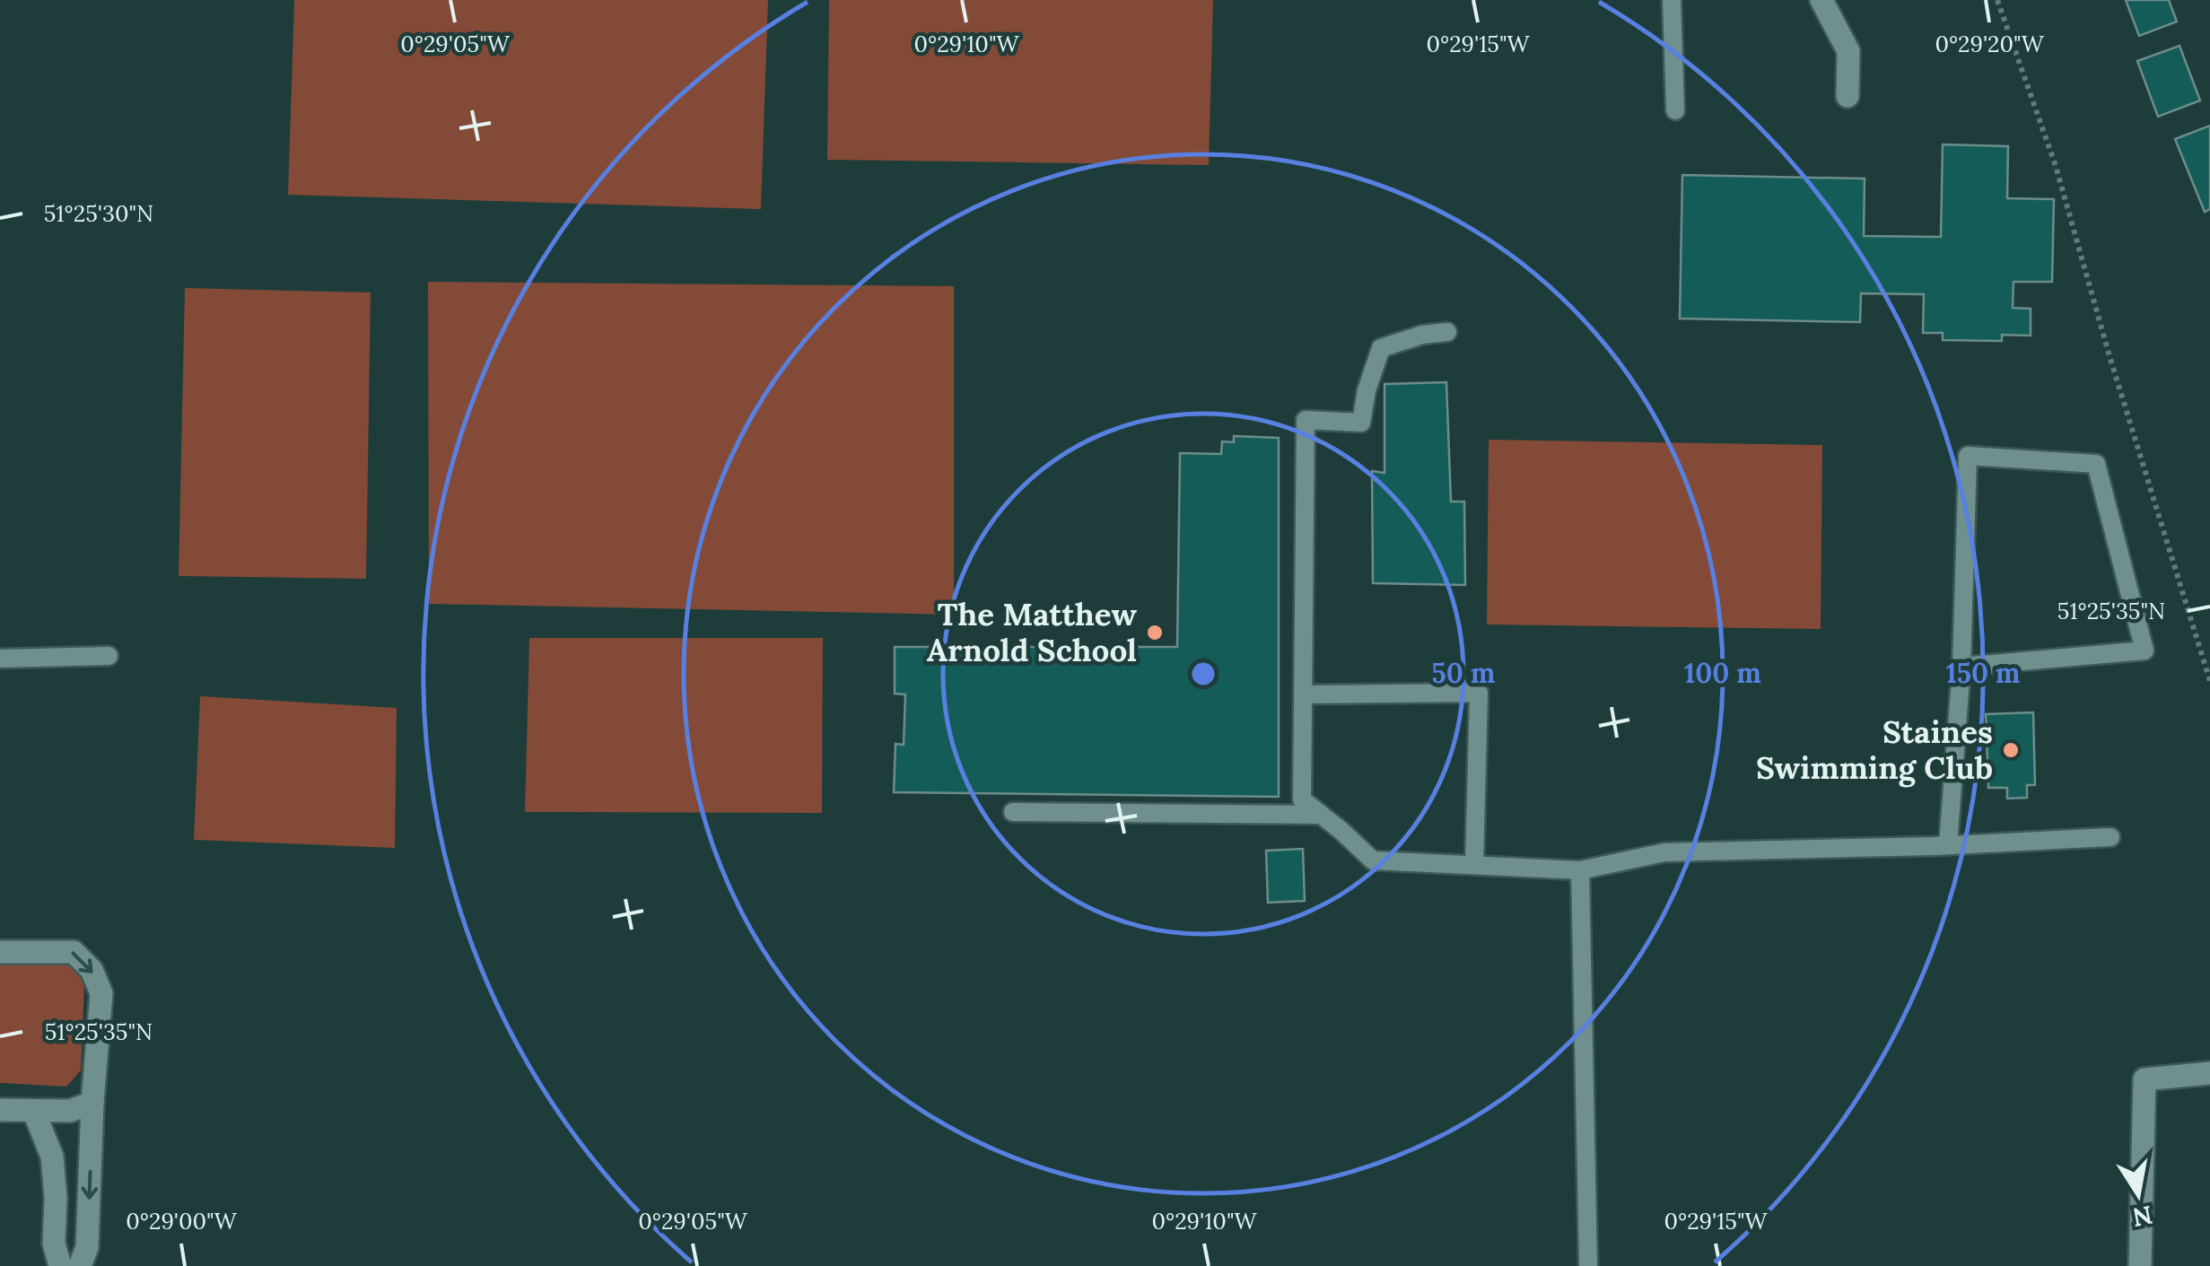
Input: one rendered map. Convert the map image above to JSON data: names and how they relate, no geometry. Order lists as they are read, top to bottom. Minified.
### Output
{"places":["The Matthew Arnold School","Staines Swimming Club"],"north":"bottom","coordinates":["0°29'05\"W","0°29'10\"W","0°29'15\"W","0°29'20\"W","51°25'30\"N","51°25'35\"N","0°29'00\"W"],"rings":["50 m","100 m","150 m"]}
